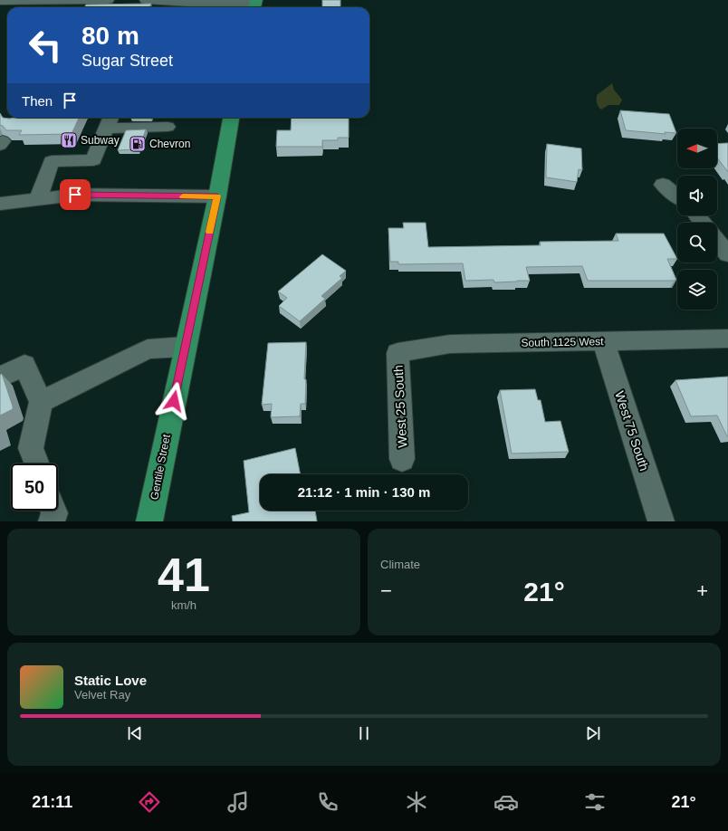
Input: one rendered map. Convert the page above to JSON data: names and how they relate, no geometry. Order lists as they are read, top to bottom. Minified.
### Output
{"streets":{"main road":["Gentile Street"],"street":["South 1125 West","West 25 South","West 75 South"]},"crossings":[["South 1125 West","West 25 South"],["South 1125 West","West 75 South"]],"places":{"restaurant":["Subway"],"fuel station":["Chevron"]},"north":"left","page":{"turn":["80 m","Sugar Street"],"then":"Then","limit":"50","trip":"21:12 · 1 min · 130 m","tile":[["41","km/h"],"Climate"],"heat":["−","21°","+"],"song":["Static Love","Velvet Ray"],"tabs":["21:11","21°"]}}
